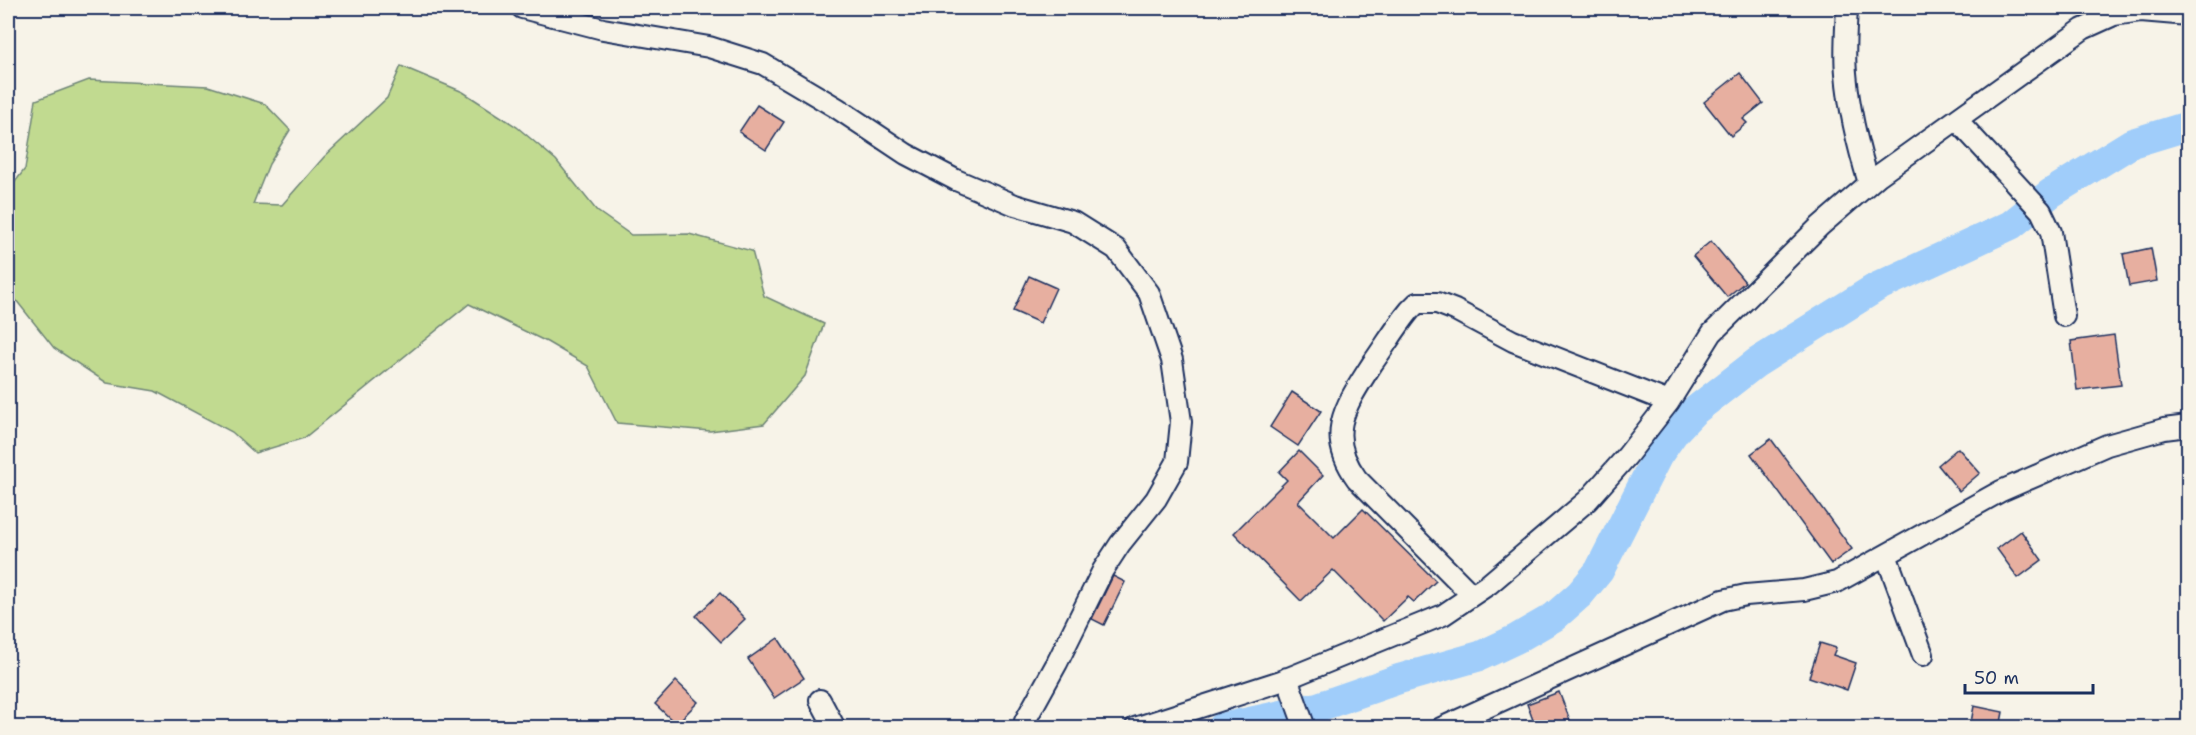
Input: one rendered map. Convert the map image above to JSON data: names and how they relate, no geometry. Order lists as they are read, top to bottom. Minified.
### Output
{"scale_bar":"50 m"}
